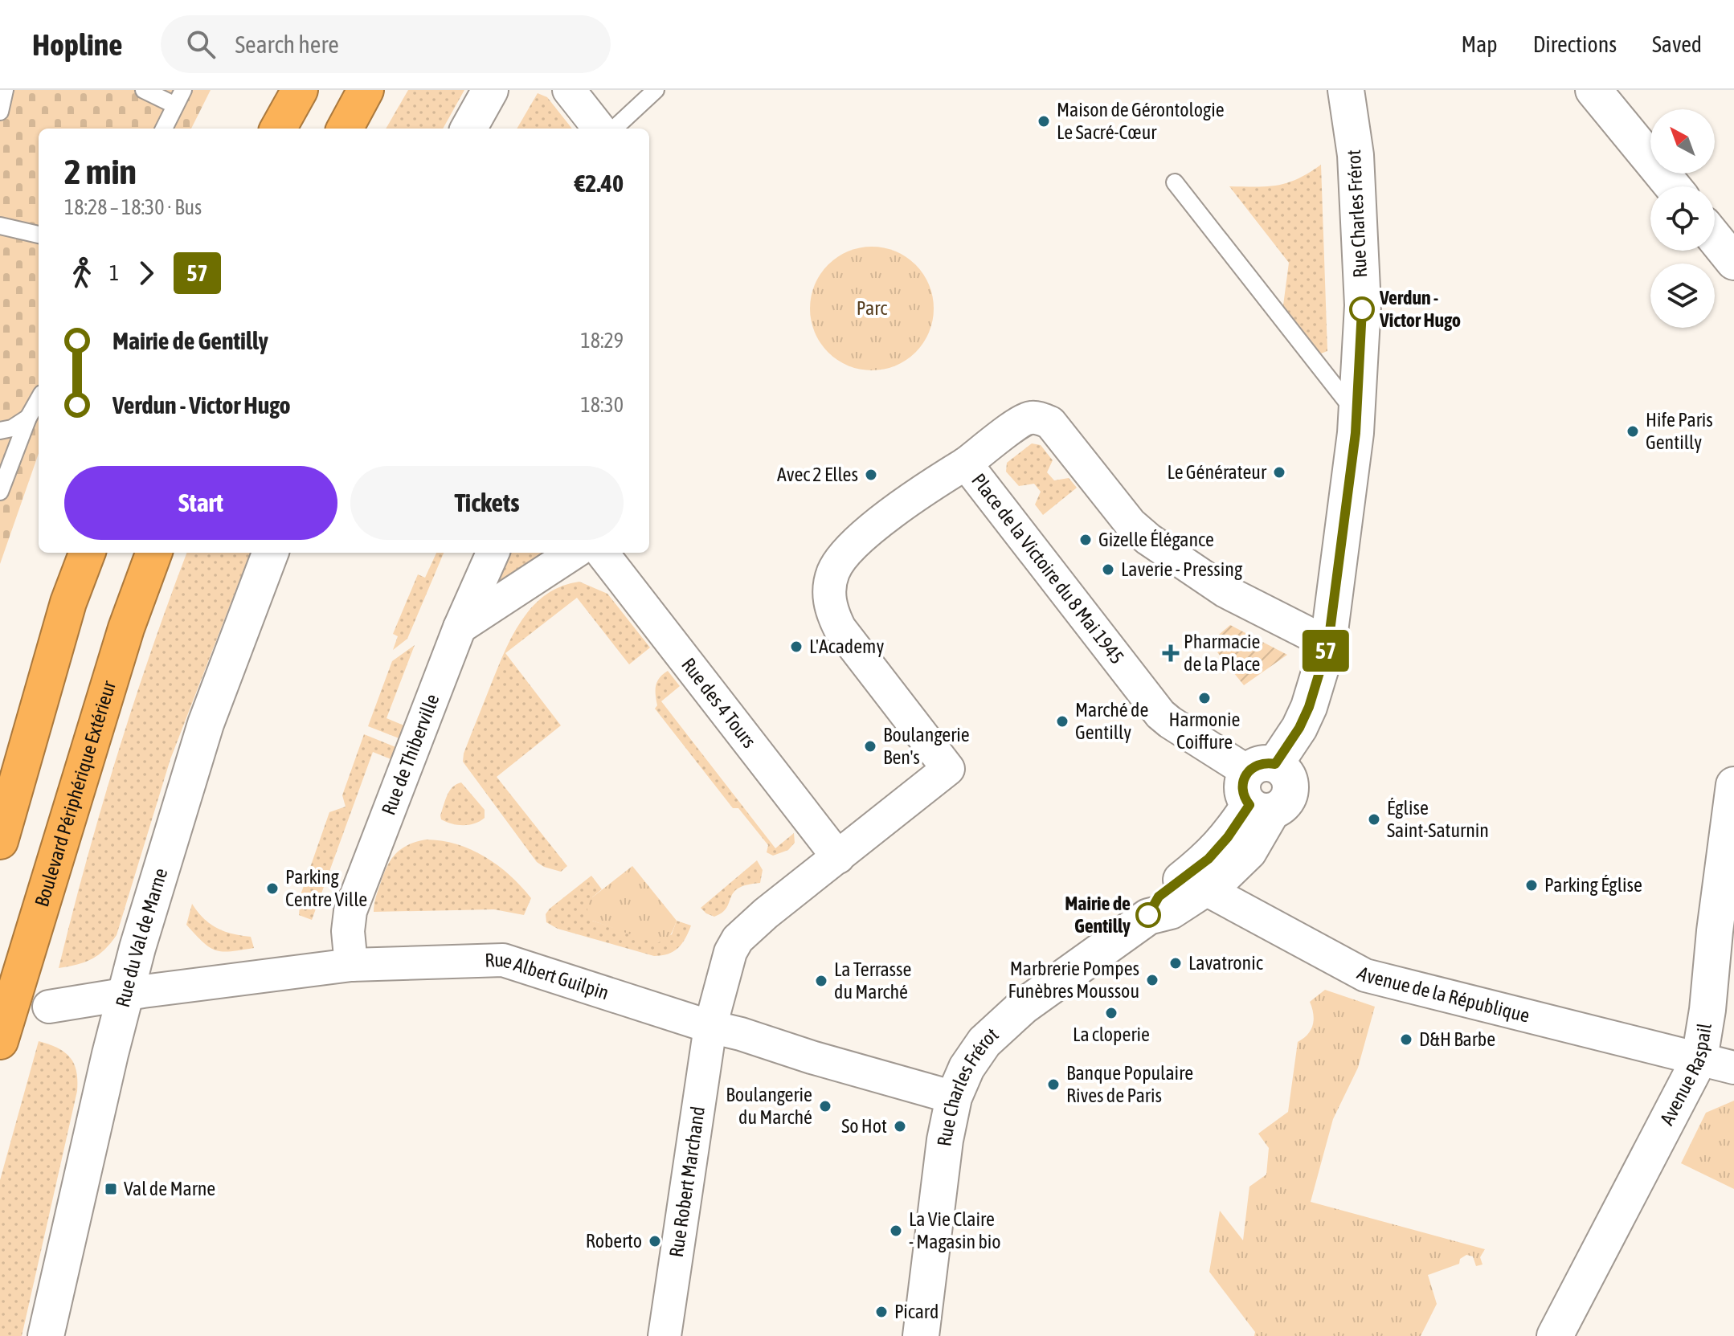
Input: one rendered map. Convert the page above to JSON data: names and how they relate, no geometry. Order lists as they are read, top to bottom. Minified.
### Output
{"streets":{"highway":["Boulevard Périphérique Extérieur"],"main road":["Rue Charles Frérot","Rue du Val de Marne","Avenue Raspail"],"street":["Place de la Victoire du 8 Mai 1945","Rue des 4 Tours","Rue de Thiberville","Rue Albert Guilpin","Avenue de la République","Rue Robert Marchand"]},"crossings":[["Rue Charles Frérot","Place de la Victoire du 8 Mai 1945"],["Rue Charles Frérot","Rue Albert Guilpin"],["Rue Charles Frérot","Avenue de la République"],["Place de la Victoire du 8 Mai 1945","Rue des 4 Tours"],["Place de la Victoire du 8 Mai 1945","Rue Albert Guilpin"],["Place de la Victoire du 8 Mai 1945","Rue Robert Marchand"],["Rue de Thiberville","Rue Albert Guilpin"],["Rue du Val de Marne","Rue Albert Guilpin"],["Rue Albert Guilpin","Rue Robert Marchand"],["Avenue de la République","Avenue Raspail"]],"parks":["Parc"],"places":{"other":["Maison de Gérontologie Le Sacré-Cœur","Verdun - Victor Hugo","Hife Paris Gentilly","Le Générateur","Avec 2 Elles","Gizelle Élégance","Laverie - Pressing","L'Academy","Harmonie Coiffure","Marché de Gentilly","Boulangerie Ben's","Église Saint-Saturnin","Parking Église","Parking Centre Ville","Mairie de Gentilly","Lavatronic","Marbrerie Pompes Funèbres Moussou","La Terrasse du Marché","La cloperie","D&H Barbe","Banque Populaire Rives de Paris","Boulangerie du Marché","So Hot","La Vie Claire - Magasin bio","Roberto","Picard"],"health":["Pharmacie de la Place"],"transit":["Val de Marne"]},"lines":["bus line 57"],"north":"top left","page":{"header":"Hopline","search":"Search here","nav":["Map","Directions","Saved"],"on_map":"57","heading":["2 min","18:28 – 18:30 · Bus","€2.40"],"legs":["1","57"],"list":[{"name":"Mairie de Gentilly","value":"18:29"},{"name":"Verdun - Victor Hugo","value":"18:30"}],"buttons":["Start","Tickets"]}}
